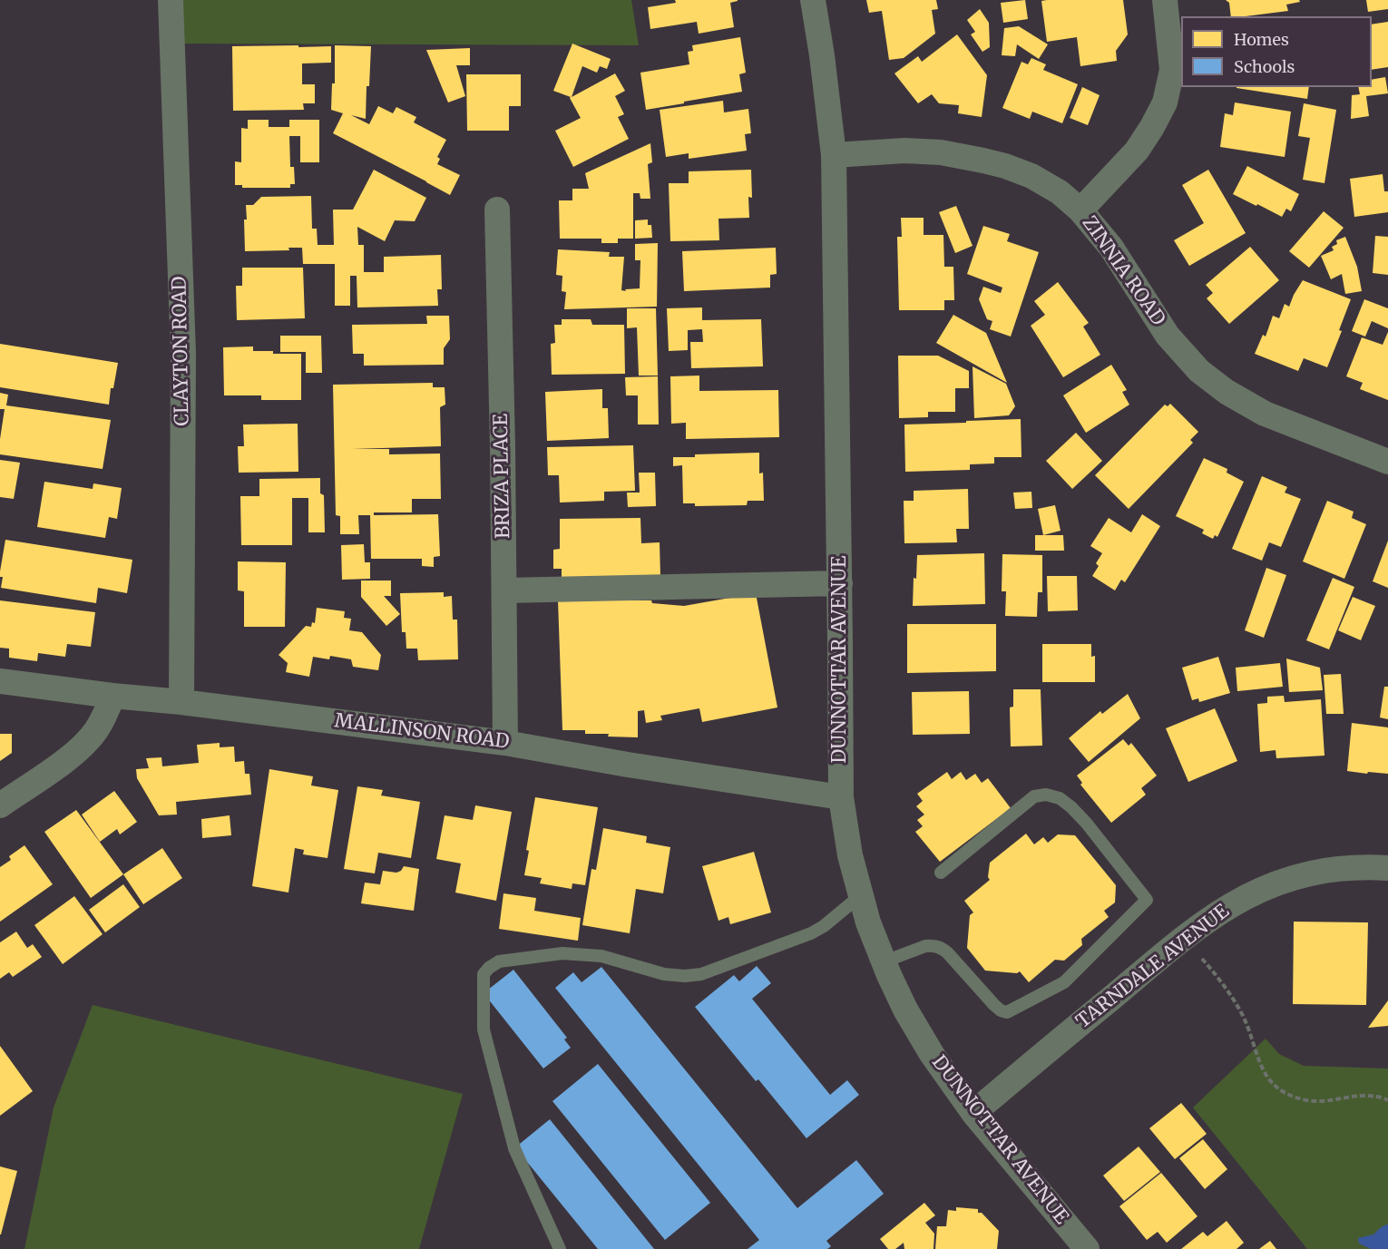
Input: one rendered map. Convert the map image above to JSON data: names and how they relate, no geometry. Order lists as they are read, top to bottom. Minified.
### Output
{"streets":{"street":["ZINNIA ROAD","CLAYTON ROAD","BRIZA PLACE","DUNNOTTAR AVENUE","MALLINSON ROAD","TARNDALE AVENUE"]},"crossings":[["ZINNIA ROAD","DUNNOTTAR AVENUE"],["CLAYTON ROAD","MALLINSON ROAD"],["BRIZA PLACE","MALLINSON ROAD"],["DUNNOTTAR AVENUE","MALLINSON ROAD"],["DUNNOTTAR AVENUE","TARNDALE AVENUE"]],"legend":["Homes","Schools"]}
